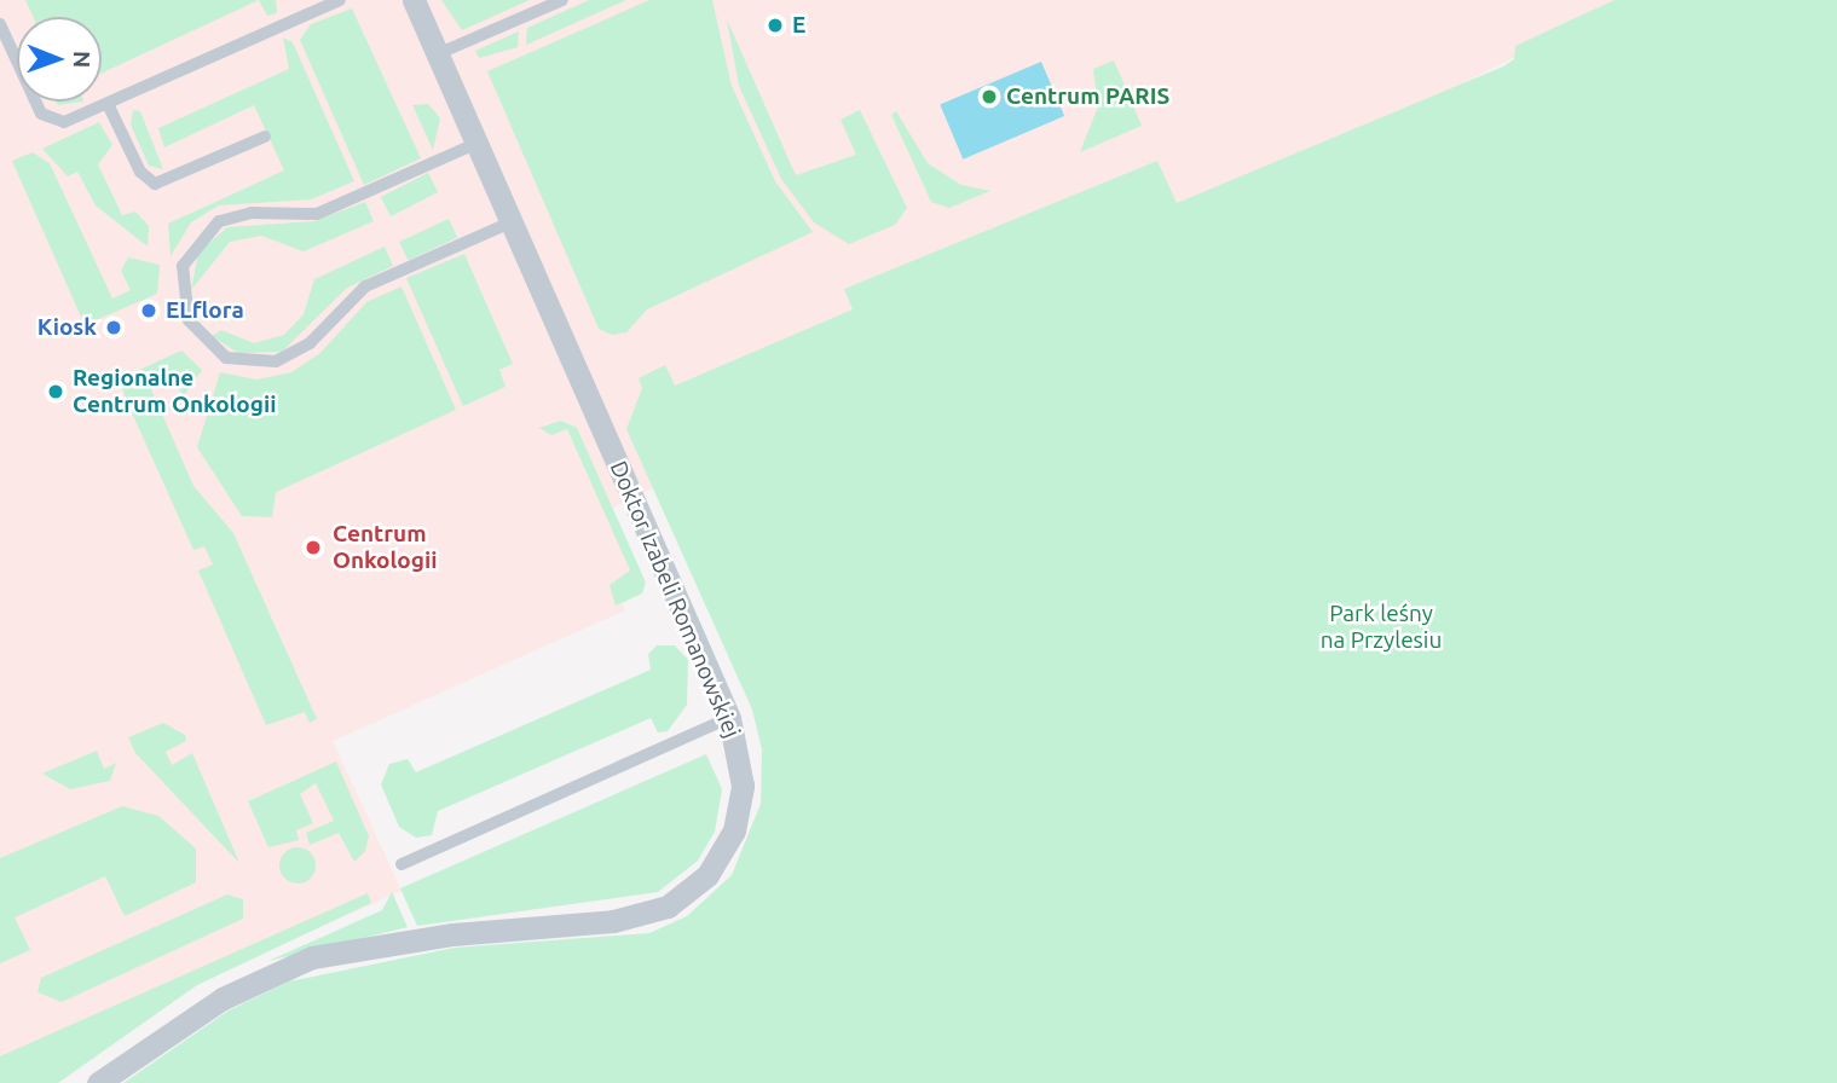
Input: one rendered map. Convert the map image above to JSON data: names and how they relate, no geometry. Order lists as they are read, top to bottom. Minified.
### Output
{"streets":{"street":["Doktor Izabeli Romanowskiej"]},"parks":["Park leśny na Przylesiu"],"places":["E","Centrum PARIS","ELflora","Kiosk","Regionalne Centrum Onkologii","Centrum Onkologii"],"north":"right"}
